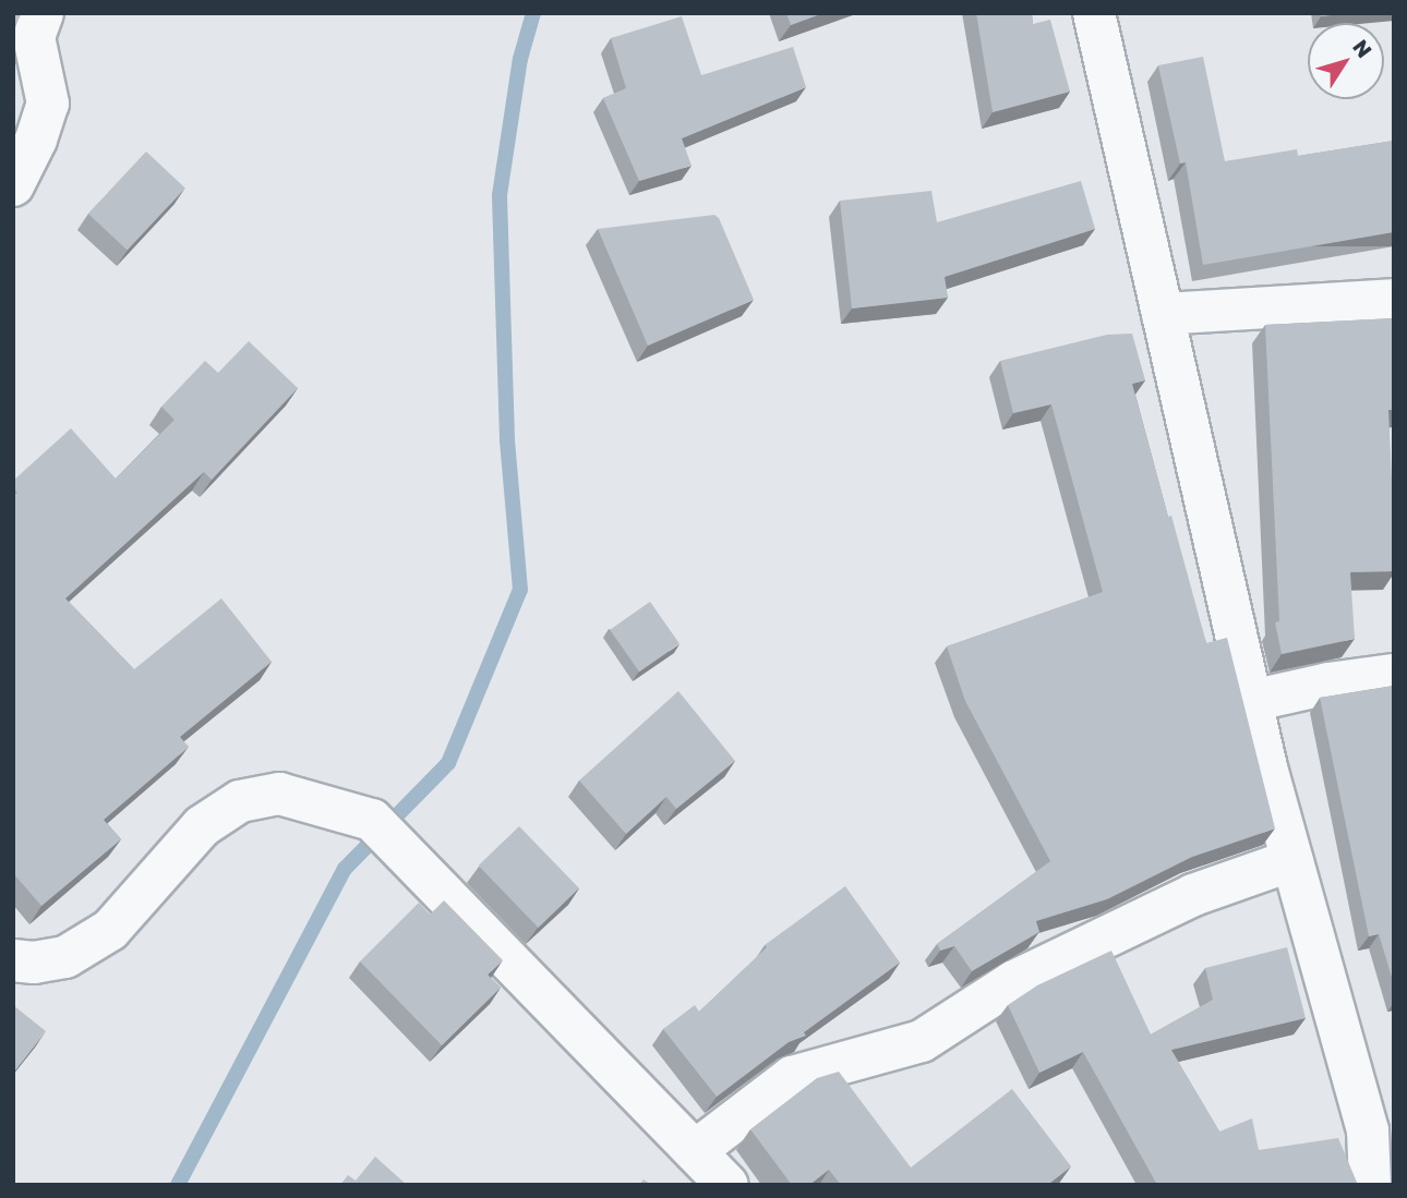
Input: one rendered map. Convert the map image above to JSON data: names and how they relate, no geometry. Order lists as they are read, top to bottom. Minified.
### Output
{"north":"top right"}
